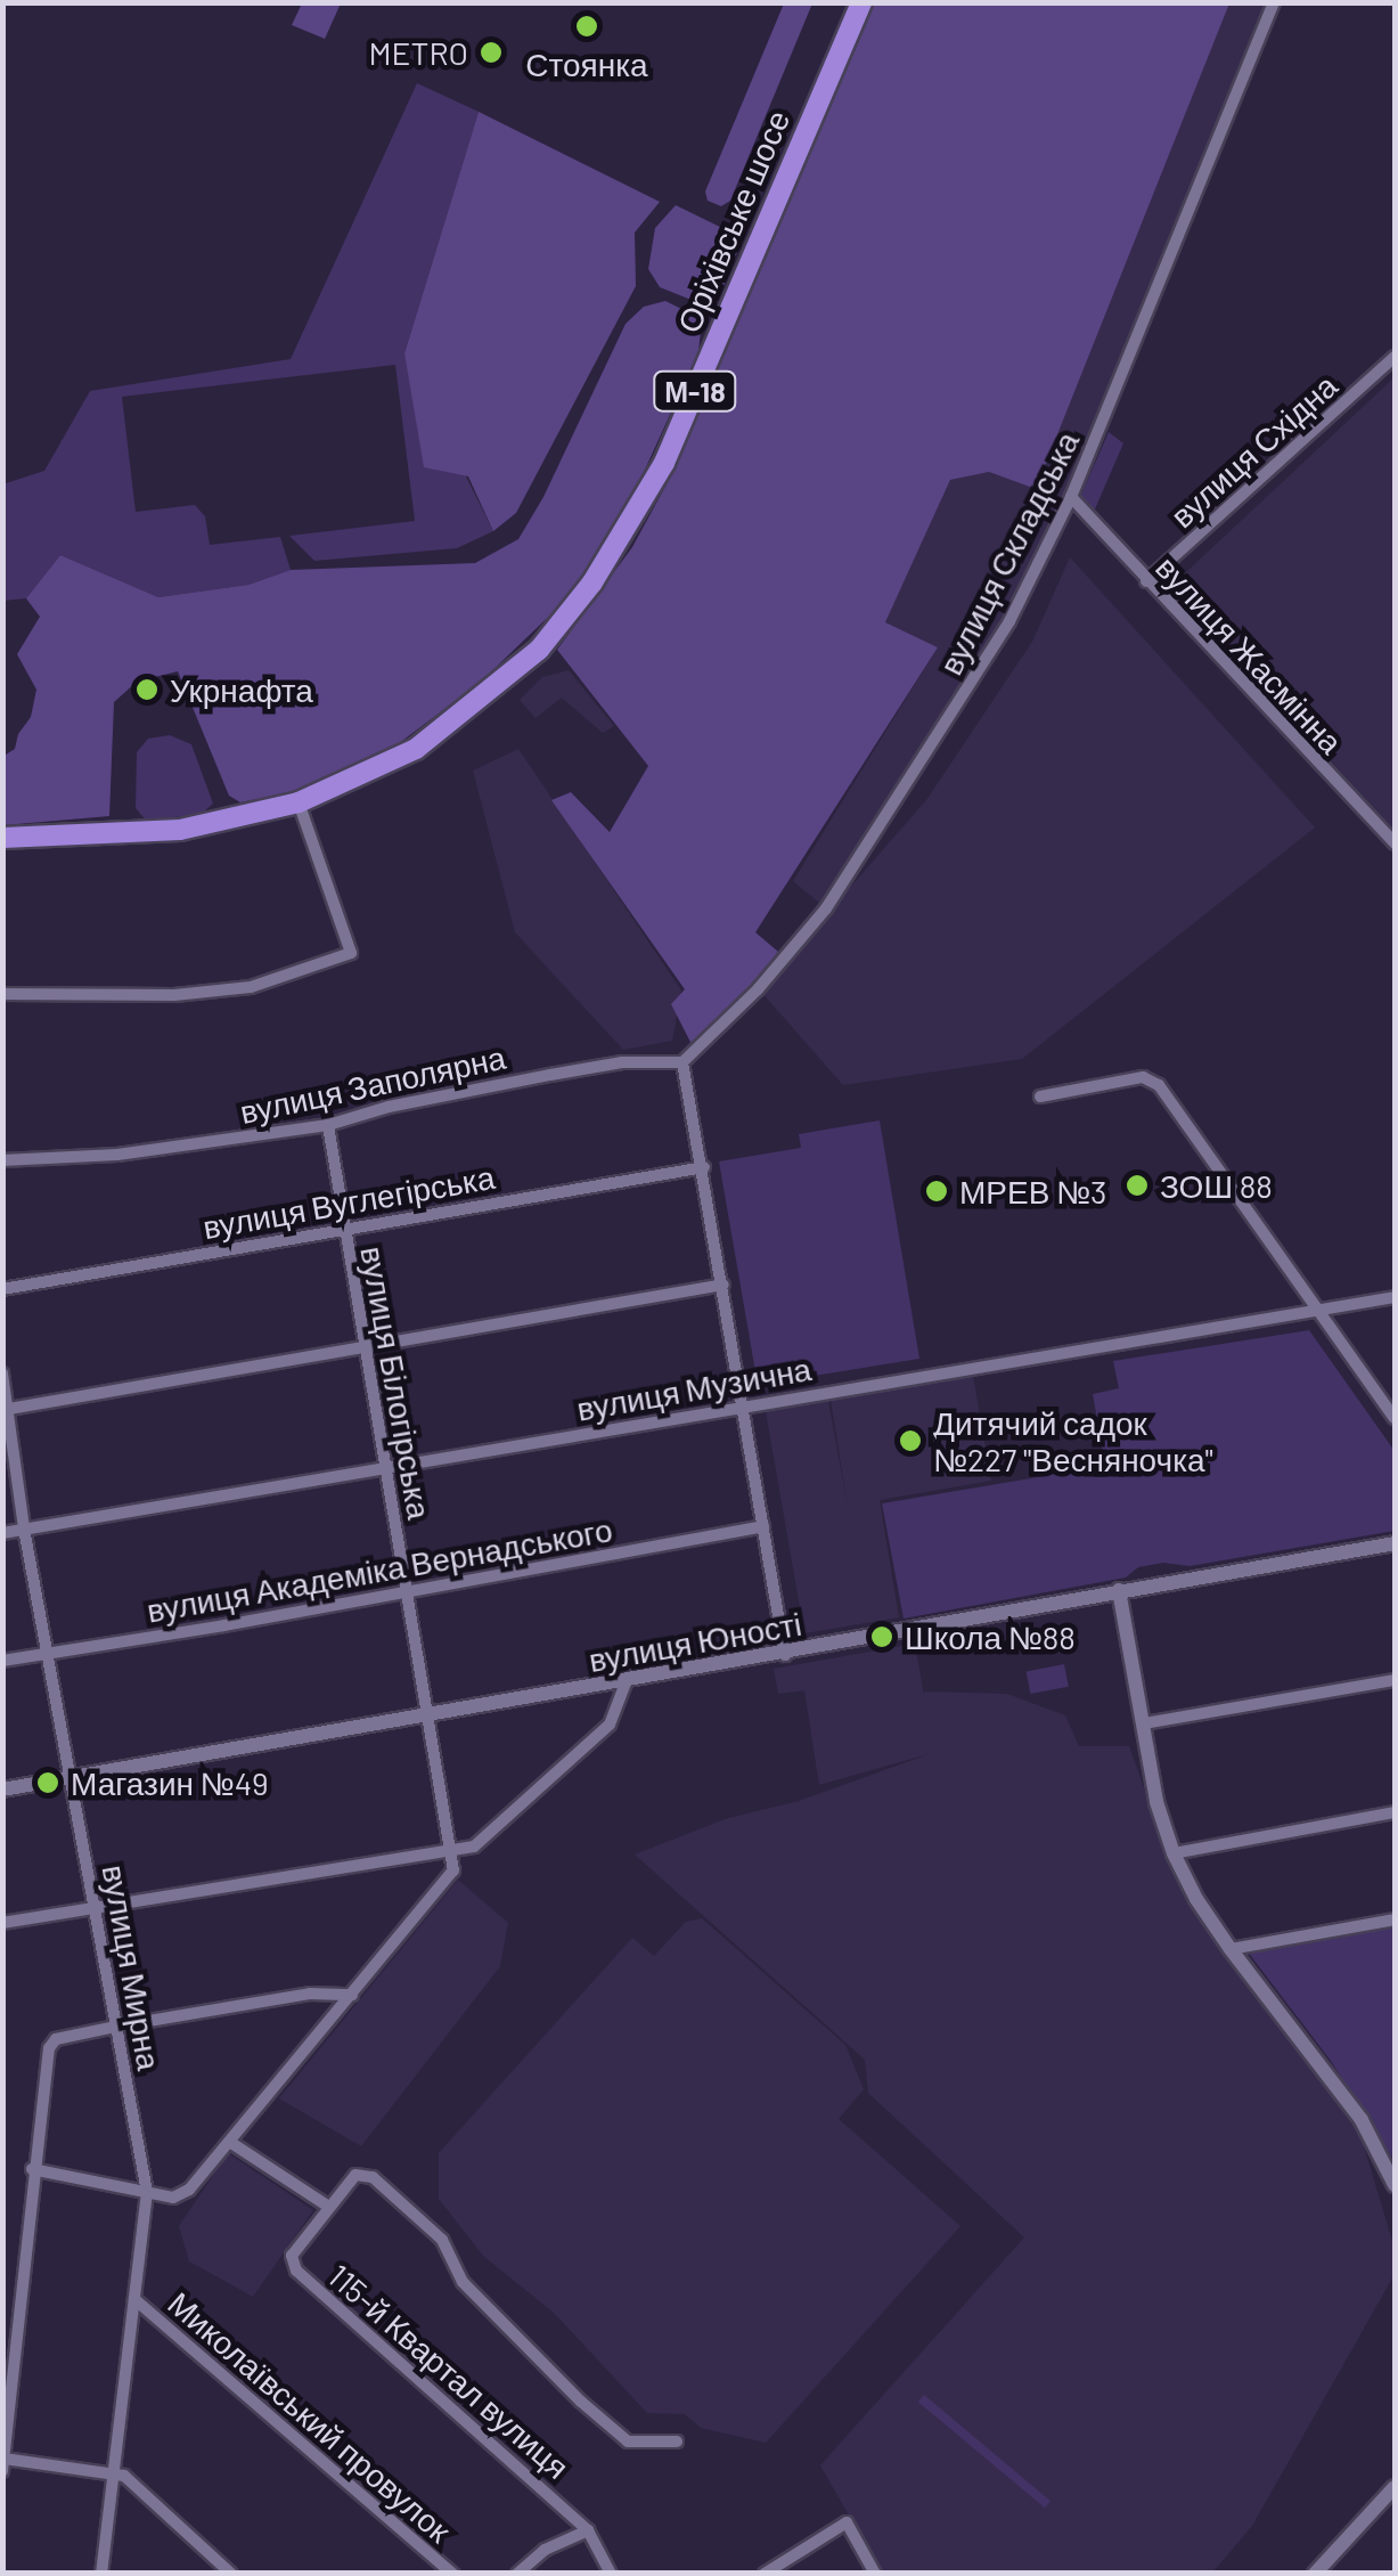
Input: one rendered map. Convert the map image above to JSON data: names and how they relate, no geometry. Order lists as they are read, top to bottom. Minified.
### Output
{"streets":{"highway":["Оріхівське шосе","М-18"],"street":["вулиця Східна","вулиця Складська","вулиця Жасмінна","вулиця Заполярна","вулиця Вуглегірська","вулиця Білогірська","вулиця Музична","вулиця Академіка Вернадського","вулиця Юності","вулиця Мирна","115-й Квартал вулиця","Миколаївський провулок"]},"crossings":[["Оріхівське шосе","М-18"],["вулиця Східна","вулиця Жасмінна"],["вулиця Складська","вулиця Жасмінна"],["вулиця Складська","вулиця Заполярна"],["вулиця Заполярна","вулиця Білогірська"],["вулиця Вуглегірська","вулиця Білогірська"],["вулиця Білогірська","вулиця Музична"],["вулиця Білогірська","вулиця Академіка Вернадського"],["вулиця Білогірська","вулиця Юності"],["вулиця Музична","вулиця Мирна"],["вулиця Академіка Вернадського","вулиця Мирна"],["вулиця Юності","вулиця Мирна"],["вулиця Мирна","Миколаївський провулок"]],"places":["Стоянка","METRO","Укрнафта","ЗОШ 88","МРЕВ №3","Дитячий садок №227 \"Весняночка\"","Школа №88","Магазин №49"]}
